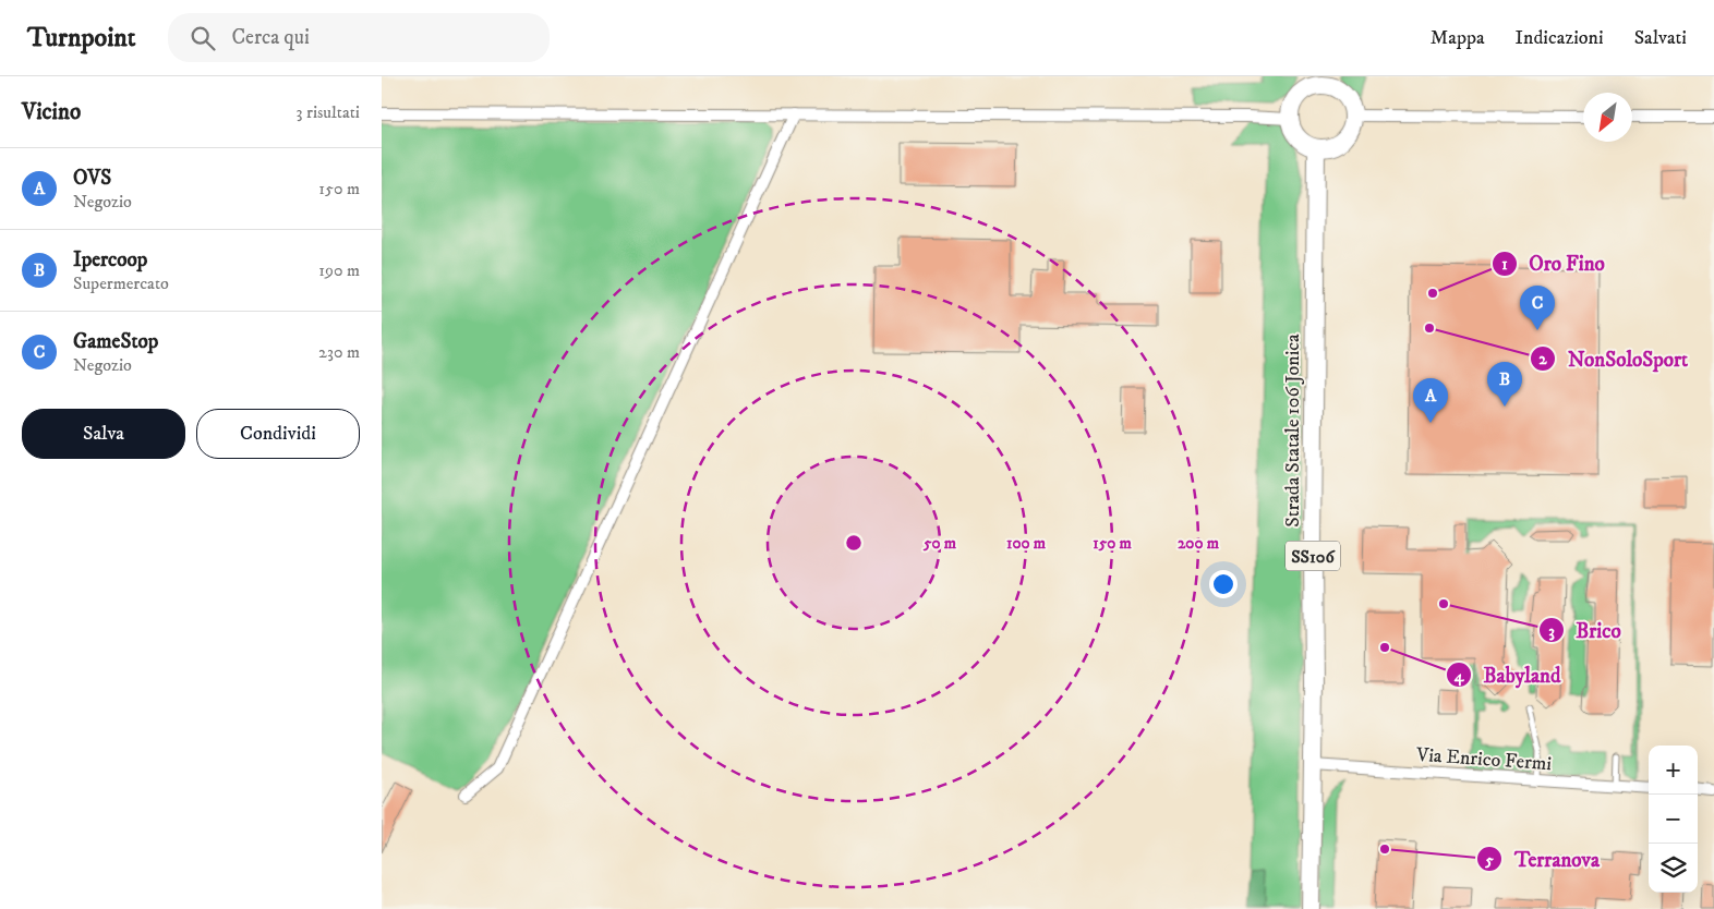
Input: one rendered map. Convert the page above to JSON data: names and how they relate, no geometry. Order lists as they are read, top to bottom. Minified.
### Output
{"streets":{"main road":["Strada Statale 106 Jonica","SS106"],"street":["Via Enrico Fermi"]},"crossings":[["Strada Statale 106 Jonica","Via Enrico Fermi"]],"places":["Oro Fino","NonSoloSport","Brico","Babyland","Terranova"],"north":"bottom left","page":{"header":"Turnpoint","search":"Cerca qui","nav":["Mappa","Indicazioni","Salvati"],"heading":["Vicino","3 risultati"],"list":[{"mark":"A","name":"OVS","note":"Negozio","value":"150 m"},{"mark":"B","name":"Ipercoop","note":"Supermercato","value":"190 m"},{"mark":"C","name":"GameStop","note":"Negozio","value":"230 m"}],"pins":["C","B","A"],"buttons":["Salva","Condividi"],"map_buttons":["+","−"]},"rings":["50 m","100 m","150 m","200 m"]}
